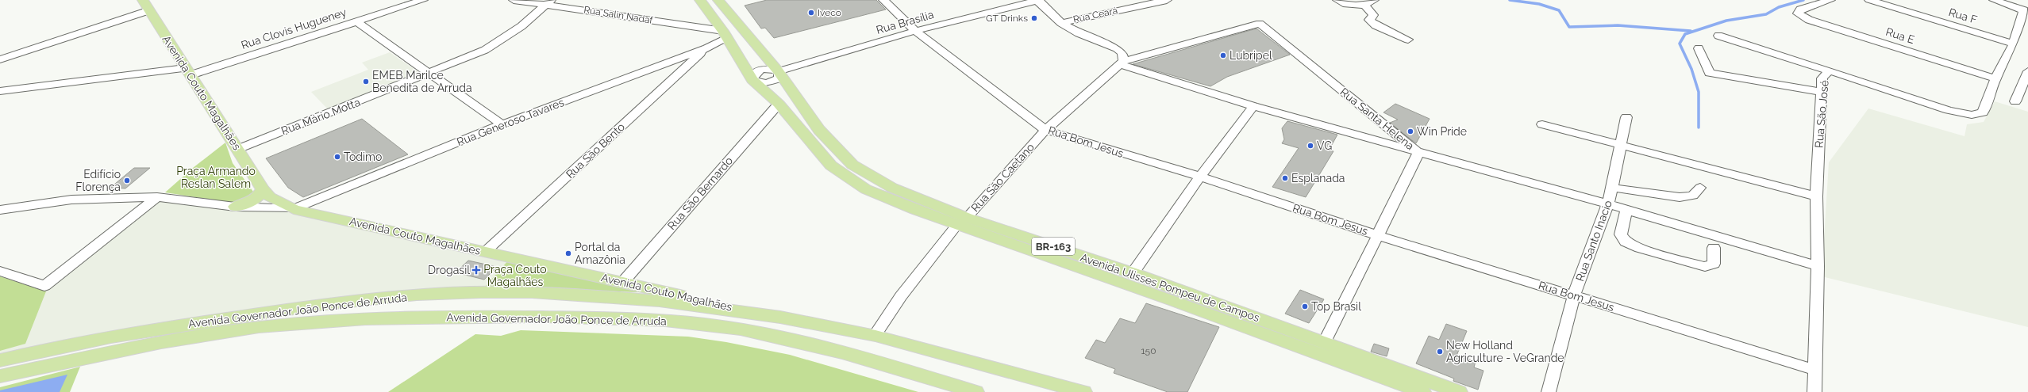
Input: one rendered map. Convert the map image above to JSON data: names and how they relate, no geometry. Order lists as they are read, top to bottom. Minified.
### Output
{"streets":{"main road":["Avenida Couto Magalhães","BR-163","Avenida Ulisses Pompeu de Campos","Avenida Governador João Ponce de Arruda"],"street":["Rua Salin Nadaf","Rua Ceará","Rua F","Rua Brasília","Rua Clovis Hugueney","Rua E","Rua São José","Rua Mário Motta","Rua Santa Helena","Rua Generoso Tavares","Rua Bom Jesus","Rua São Bento","Rua São Caetano","Rua São Bernardo","Rua Santo Inacio"]},"crossings":[["Rua Salin Nadaf","Rua Mário Motta"],["Rua Salin Nadaf","Rua Generoso Tavares"],["Rua Salin Nadaf","Avenida Ulisses Pompeu de Campos"],["Rua F","Rua São José"],["Rua Brasília","Rua Bom Jesus"],["Rua Brasília","Avenida Ulisses Pompeu de Campos"],["Rua Clovis Hugueney","Avenida Couto Magalhães"],["Rua E","Rua São José"],["Avenida Couto Magalhães","Rua Mário Motta"],["Avenida Couto Magalhães","Rua Generoso Tavares"],["Avenida Couto Magalhães","Rua São Bento"],["Avenida Couto Magalhães","Rua São Bernardo"],["Avenida Couto Magalhães","Avenida Governador João Ponce de Arruda"],["Rua São José","Rua Bom Jesus"],["Rua Santa Helena","Rua Bom Jesus"],["Rua Santa Helena","Rua São Caetano"],["Rua Santa Helena","Avenida Ulisses Pompeu de Campos"],["Rua Generoso Tavares","Rua São Bento"],["Rua Generoso Tavares","Avenida Ulisses Pompeu de Campos"],["Rua Bom Jesus","Rua São Caetano"],["Rua Bom Jesus","Rua Santo Inacio"],["Rua São Caetano","Avenida Ulisses Pompeu de Campos"],["Rua São Caetano","Avenida Governador João Ponce de Arruda"],["Rua São Bernardo","Avenida Ulisses Pompeu de Campos"]],"parks":["Praça Armando Reslan Salem","Praça Couto Magalhães"],"places":{"other":["Iveco","GT Drinks","Lubripel","EMEB Marilce Benedita de Arruda","Win Pride","VG","Todimo","Esplanada","Edifício Florença","Portal da Amazônia","Top Brasil","New Holland Agriculture - VeGrande"],"health":["Drogasil"]},"house_numbers":["150"]}
